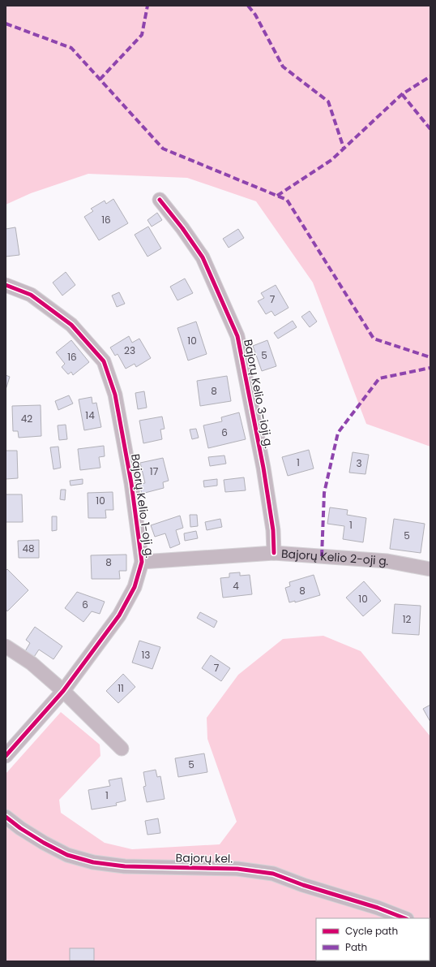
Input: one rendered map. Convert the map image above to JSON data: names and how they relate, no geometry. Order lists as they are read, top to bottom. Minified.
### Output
{"streets":{"street":["Bajorų Kelio 3-ioji g.","Bajorų Kelio 1-oji g.","Bajorų Kelio 2-oji g.","Bajorų kel."]},"crossings":[["Bajorų Kelio 3-ioji g.","Bajorų Kelio 2-oji g."],["Bajorų Kelio 1-oji g.","Bajorų Kelio 2-oji g."]],"house_numbers":["16","7","10","23","5","16","8","14","42","6","1","3","17","10","1","5","48","8","4","8","10","6","12","13","7","11","5","1"],"legend":["Cycle path","Path"]}
